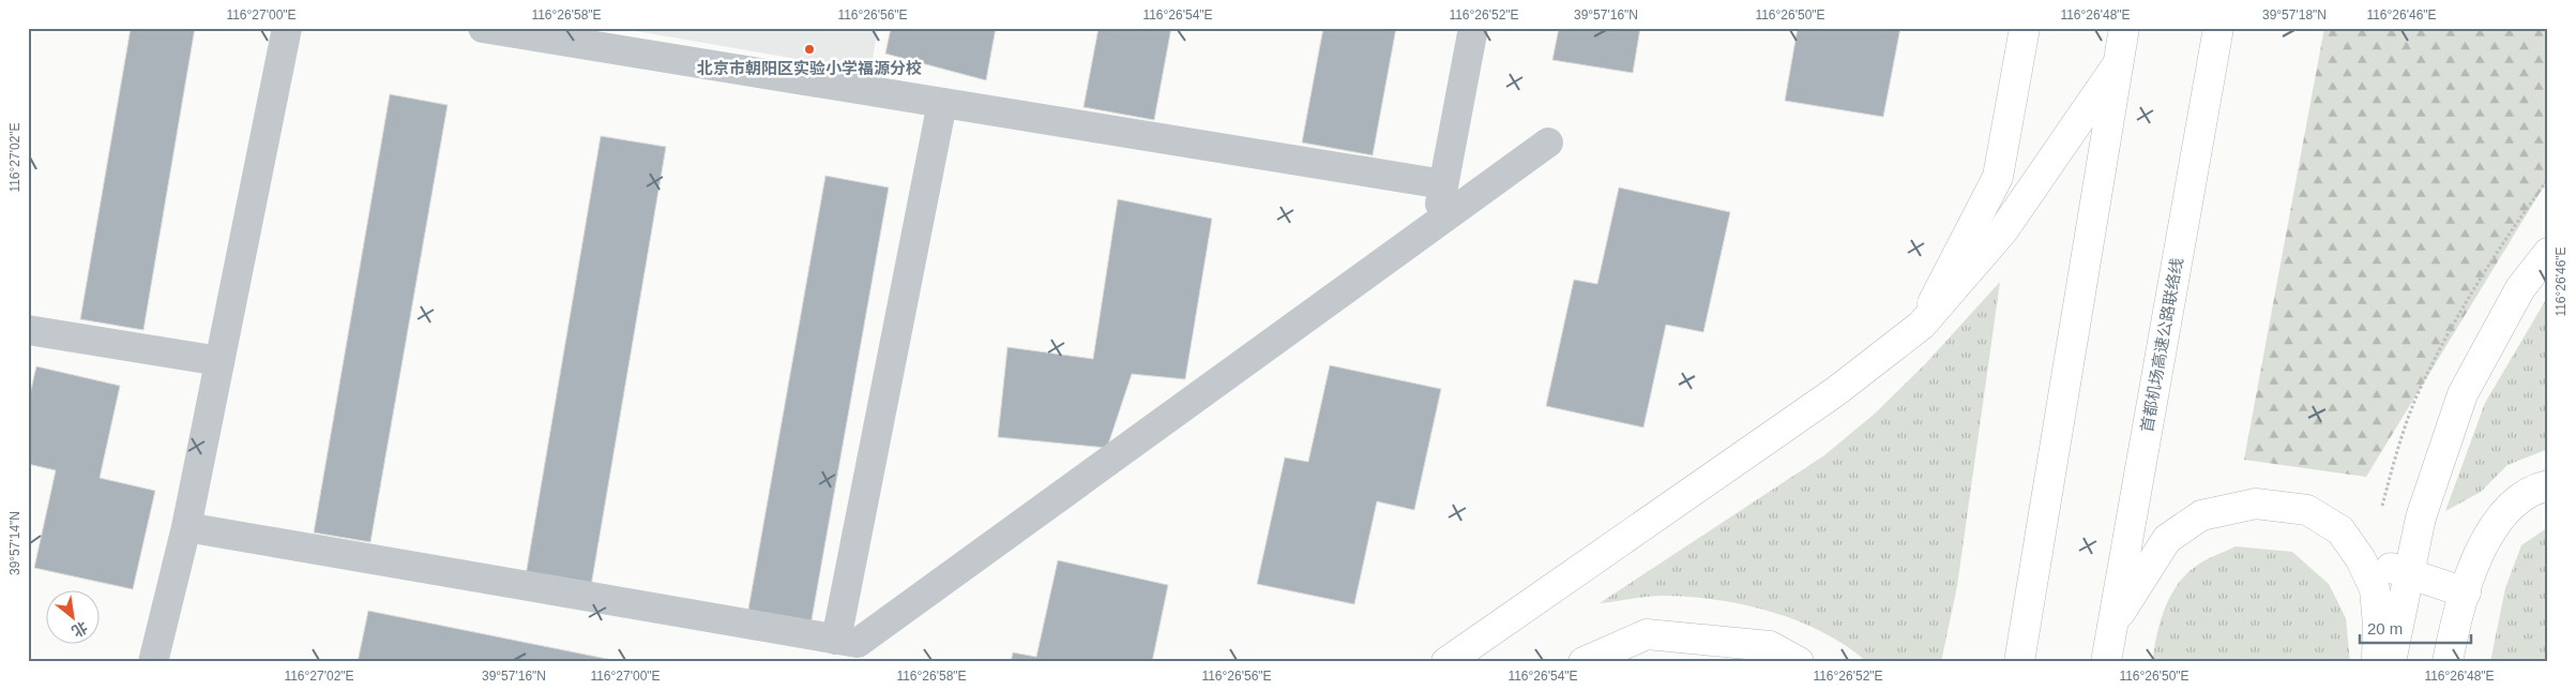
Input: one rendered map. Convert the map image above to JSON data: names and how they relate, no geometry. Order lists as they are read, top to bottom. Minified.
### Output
{"streets":{"main road":["首都机场高速公路联络线"]},"places":["北京市朝阳区实验小学福源分校"],"scale_bar":"20 m","north":"bottom right","coordinates":["116°27'00\"E","116°26'58\"E","116°26'56\"E","116°26'54\"E","116°26'52\"E","39°57'16\"N","116°26'50\"E","116°26'48\"E","39°57'18\"N","116°26'46\"E","116°27'02\"E","39°57'14\"N"]}
